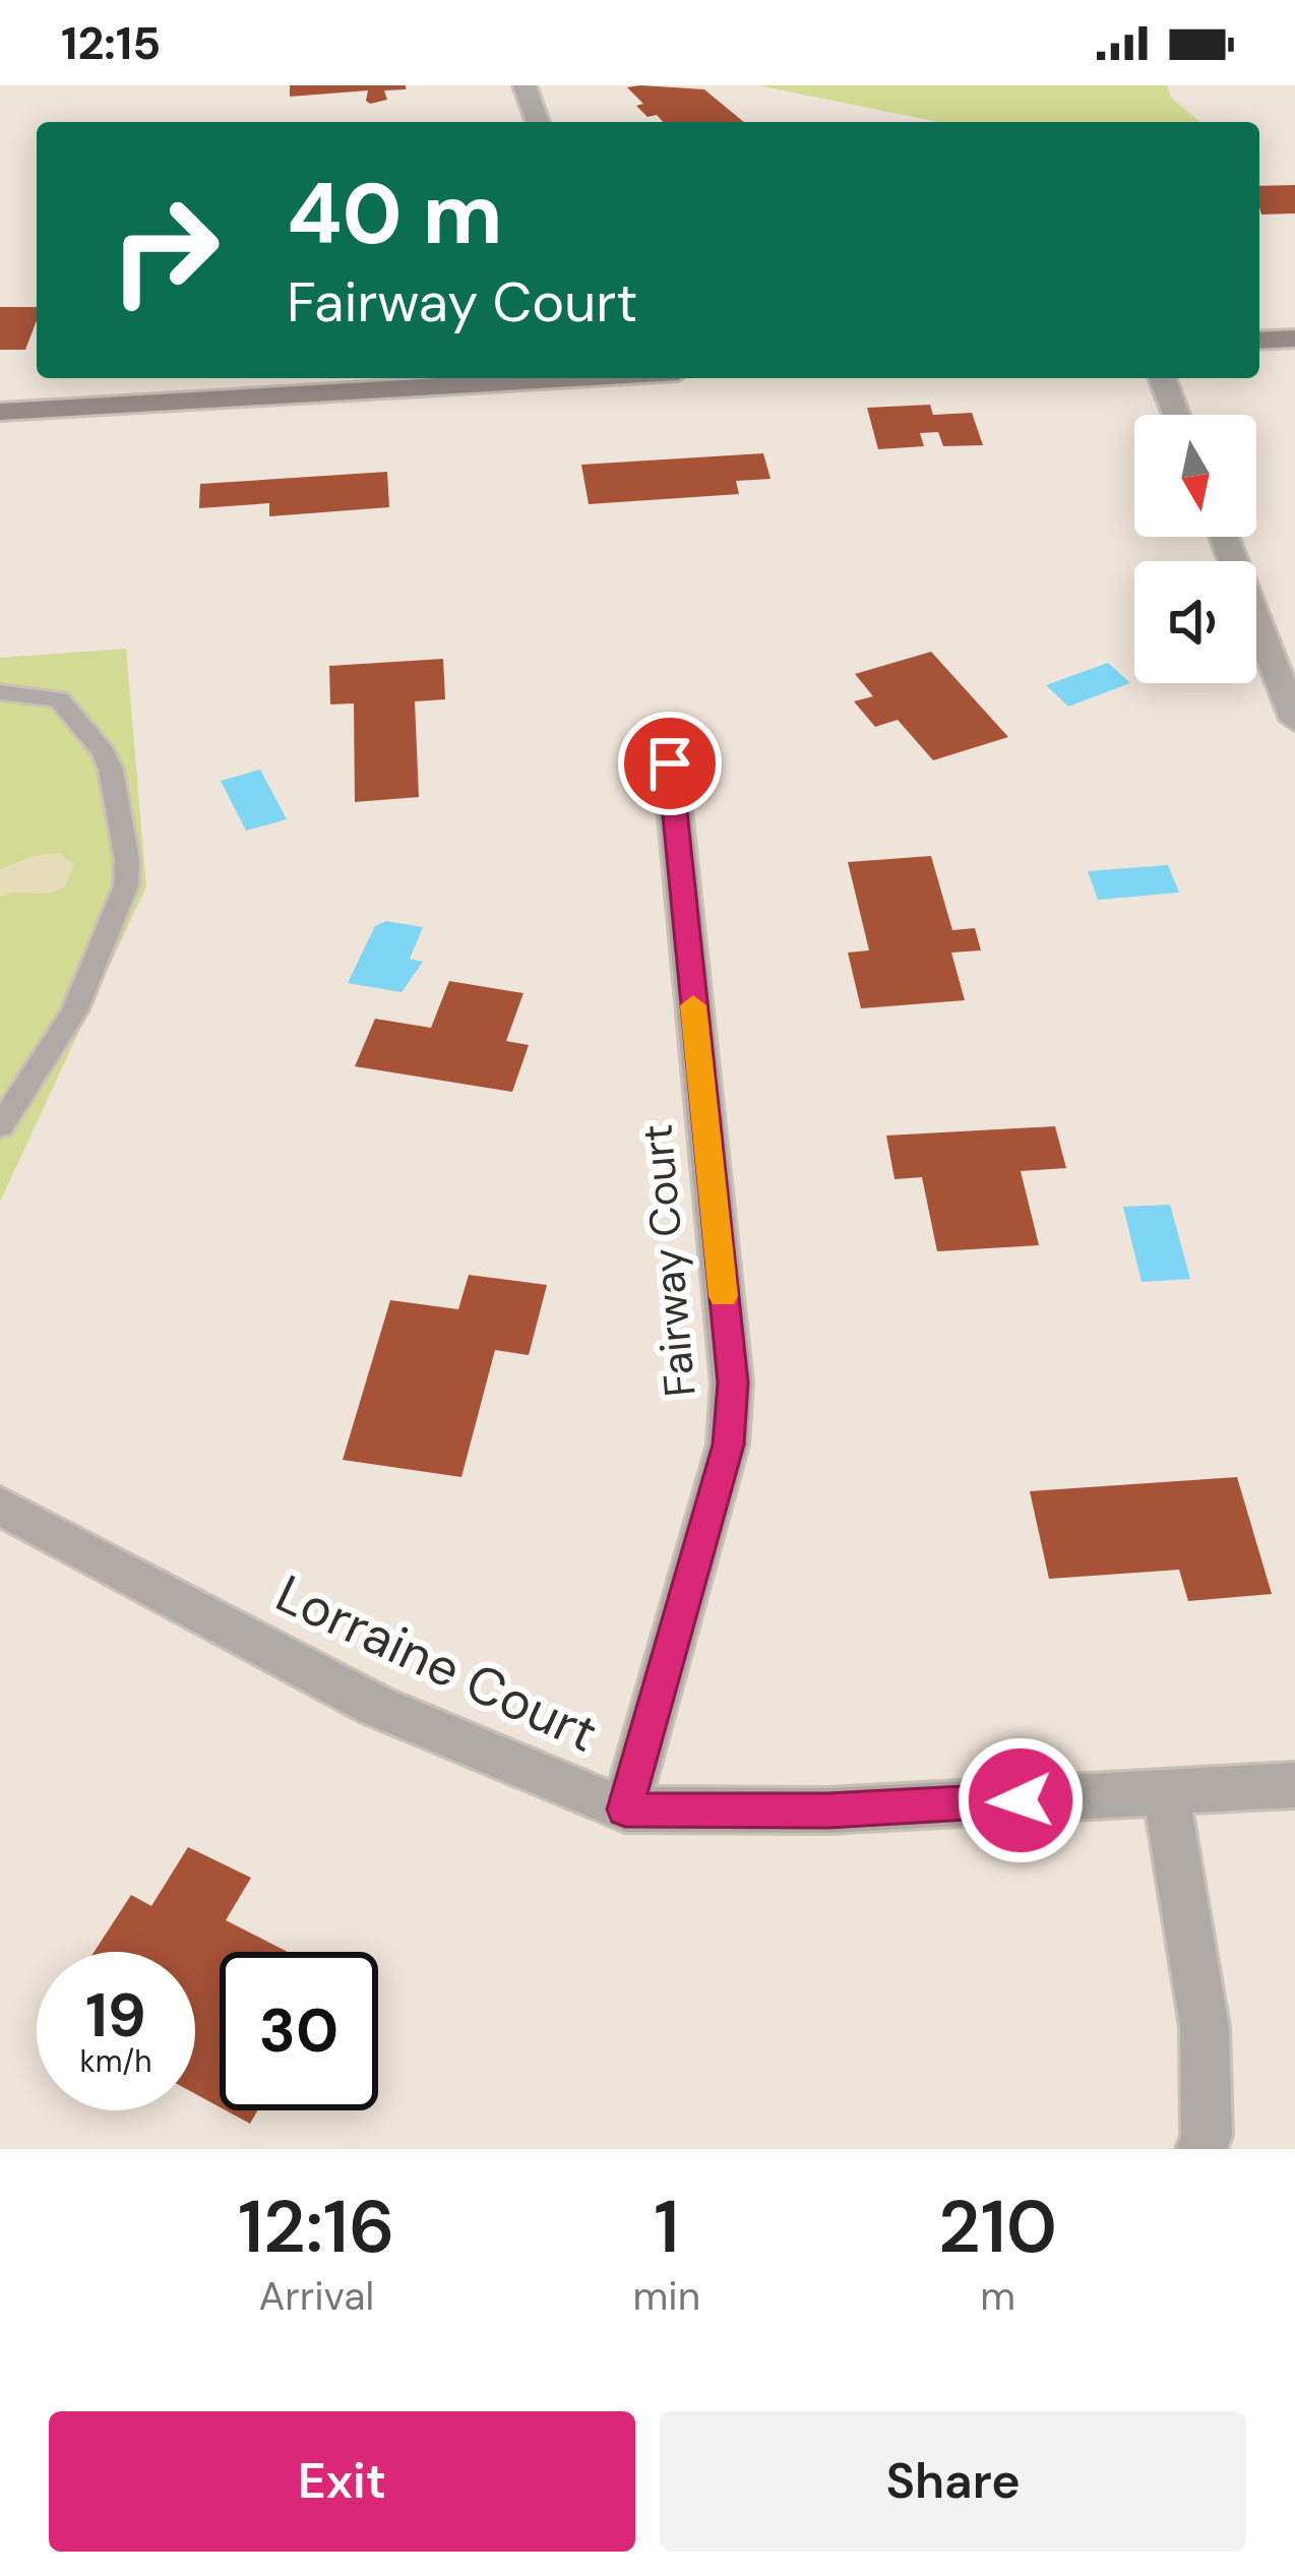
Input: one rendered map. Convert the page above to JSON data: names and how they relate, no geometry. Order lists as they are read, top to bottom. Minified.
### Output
{"streets":{"street":["Fairway Court","Lorraine Court"]},"crossings":[["Fairway Court","Lorraine Court"]],"north":"bottom","page":{"status":"12:15","turn":["40 m","Fairway Court"],"speed":"19 km/h","limit":"30","eta":["12:16","Arrival","1","min","210","m"],"buttons":["Exit","Share"]}}
